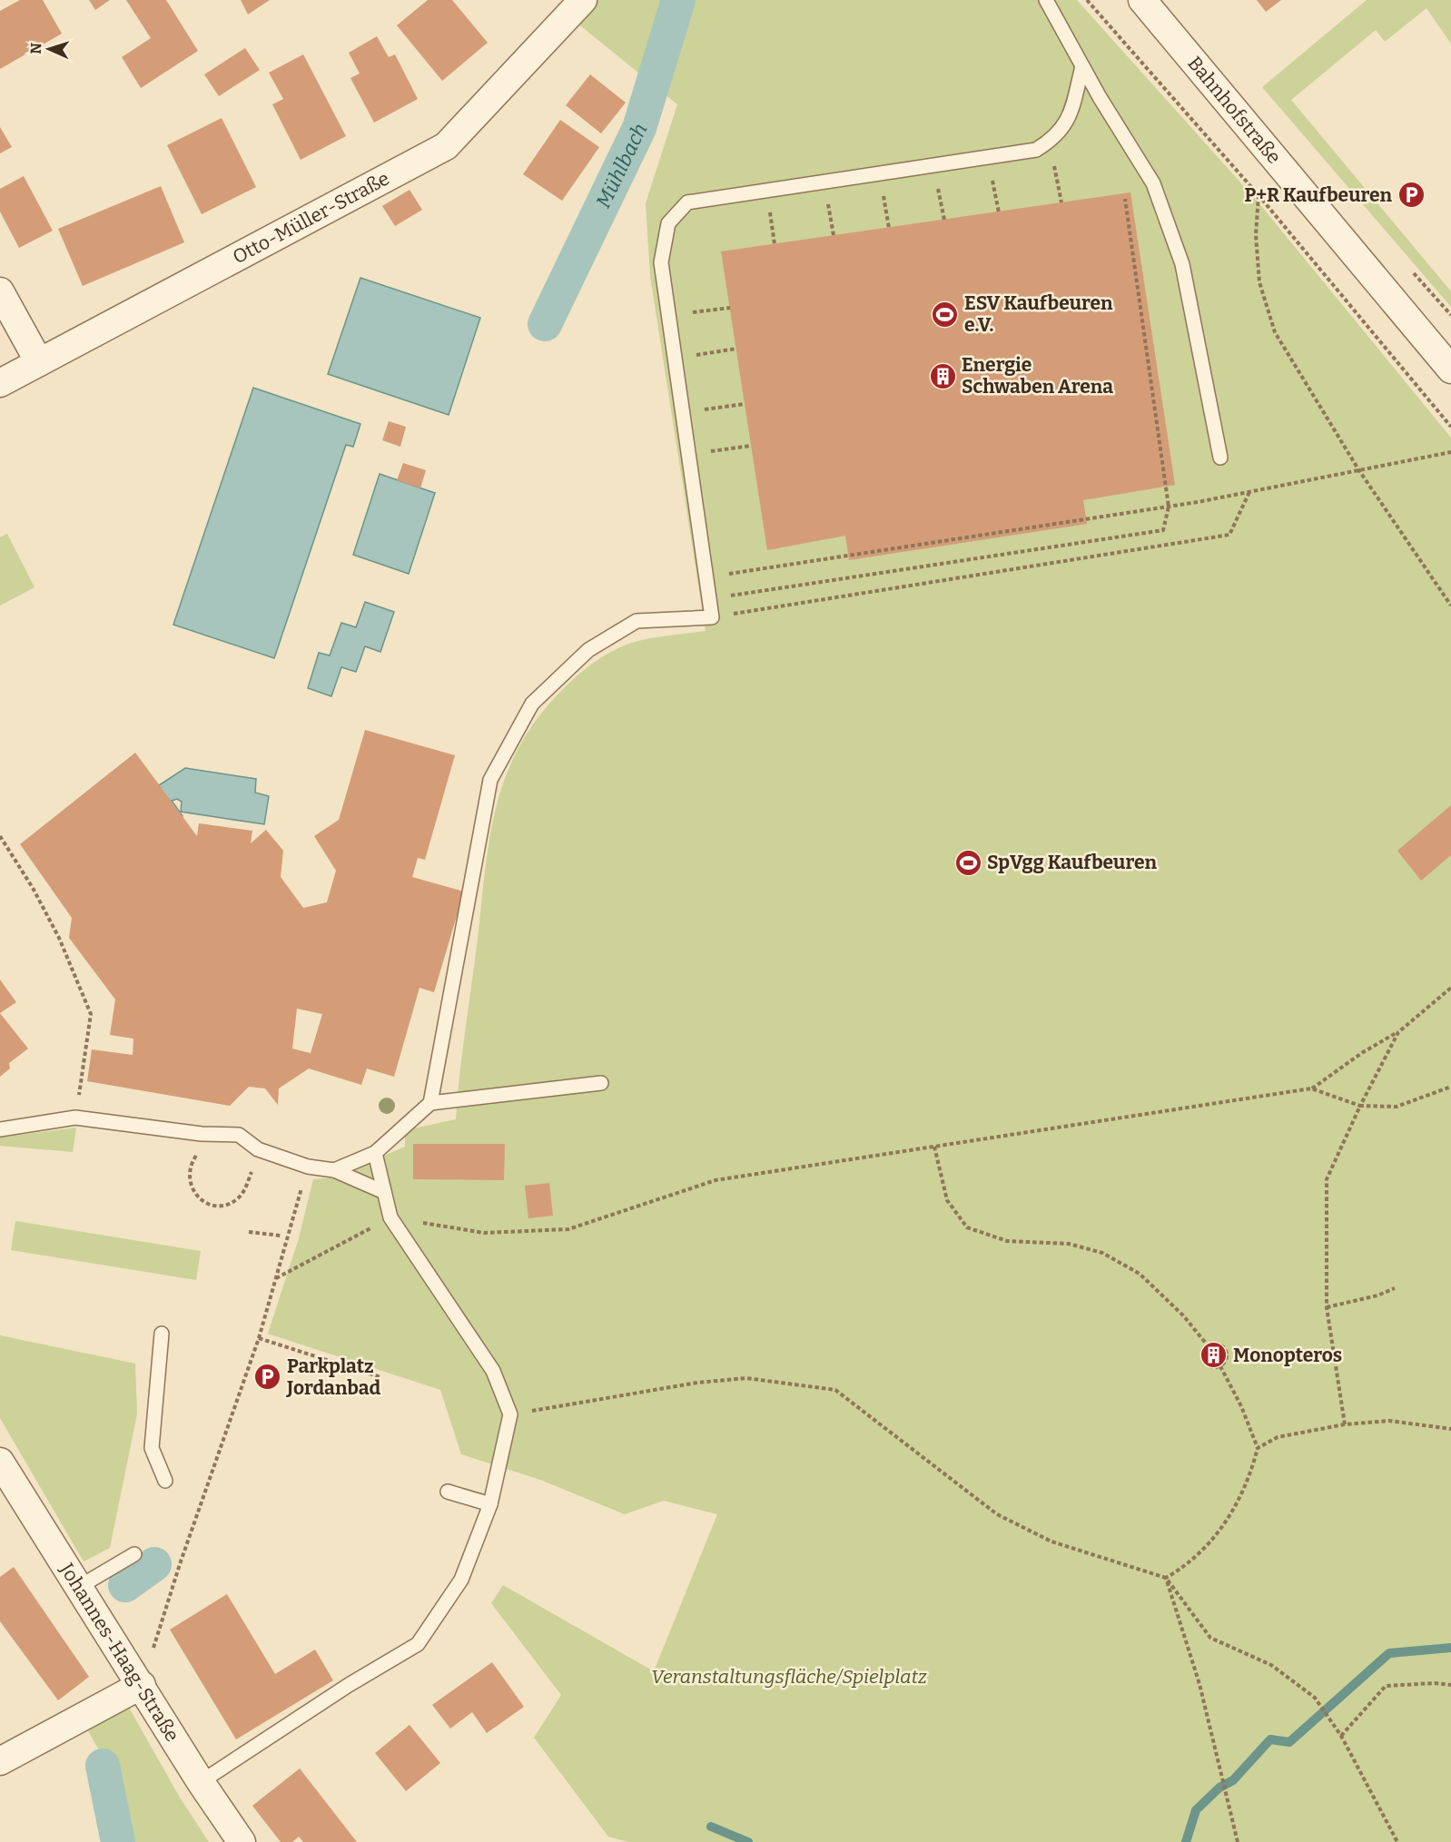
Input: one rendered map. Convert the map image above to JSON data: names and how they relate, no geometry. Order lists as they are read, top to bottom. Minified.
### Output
{"streets":{"street":["Bahnhofstraße","Otto-Müller-Straße","Johannes-Haag-Straße"]},"water":["Mühlbach"],"parks":["Veranstaltungsfläche/Spielplatz"],"places":{"parking":["P+R Kaufbeuren","Parkplatz Jordanbad"],"sports":["ESV Kaufbeuren e.V.","SpVgg Kaufbeuren"],"building":["Energie Schwaben Arena","Monopteros"]},"north":"left"}
